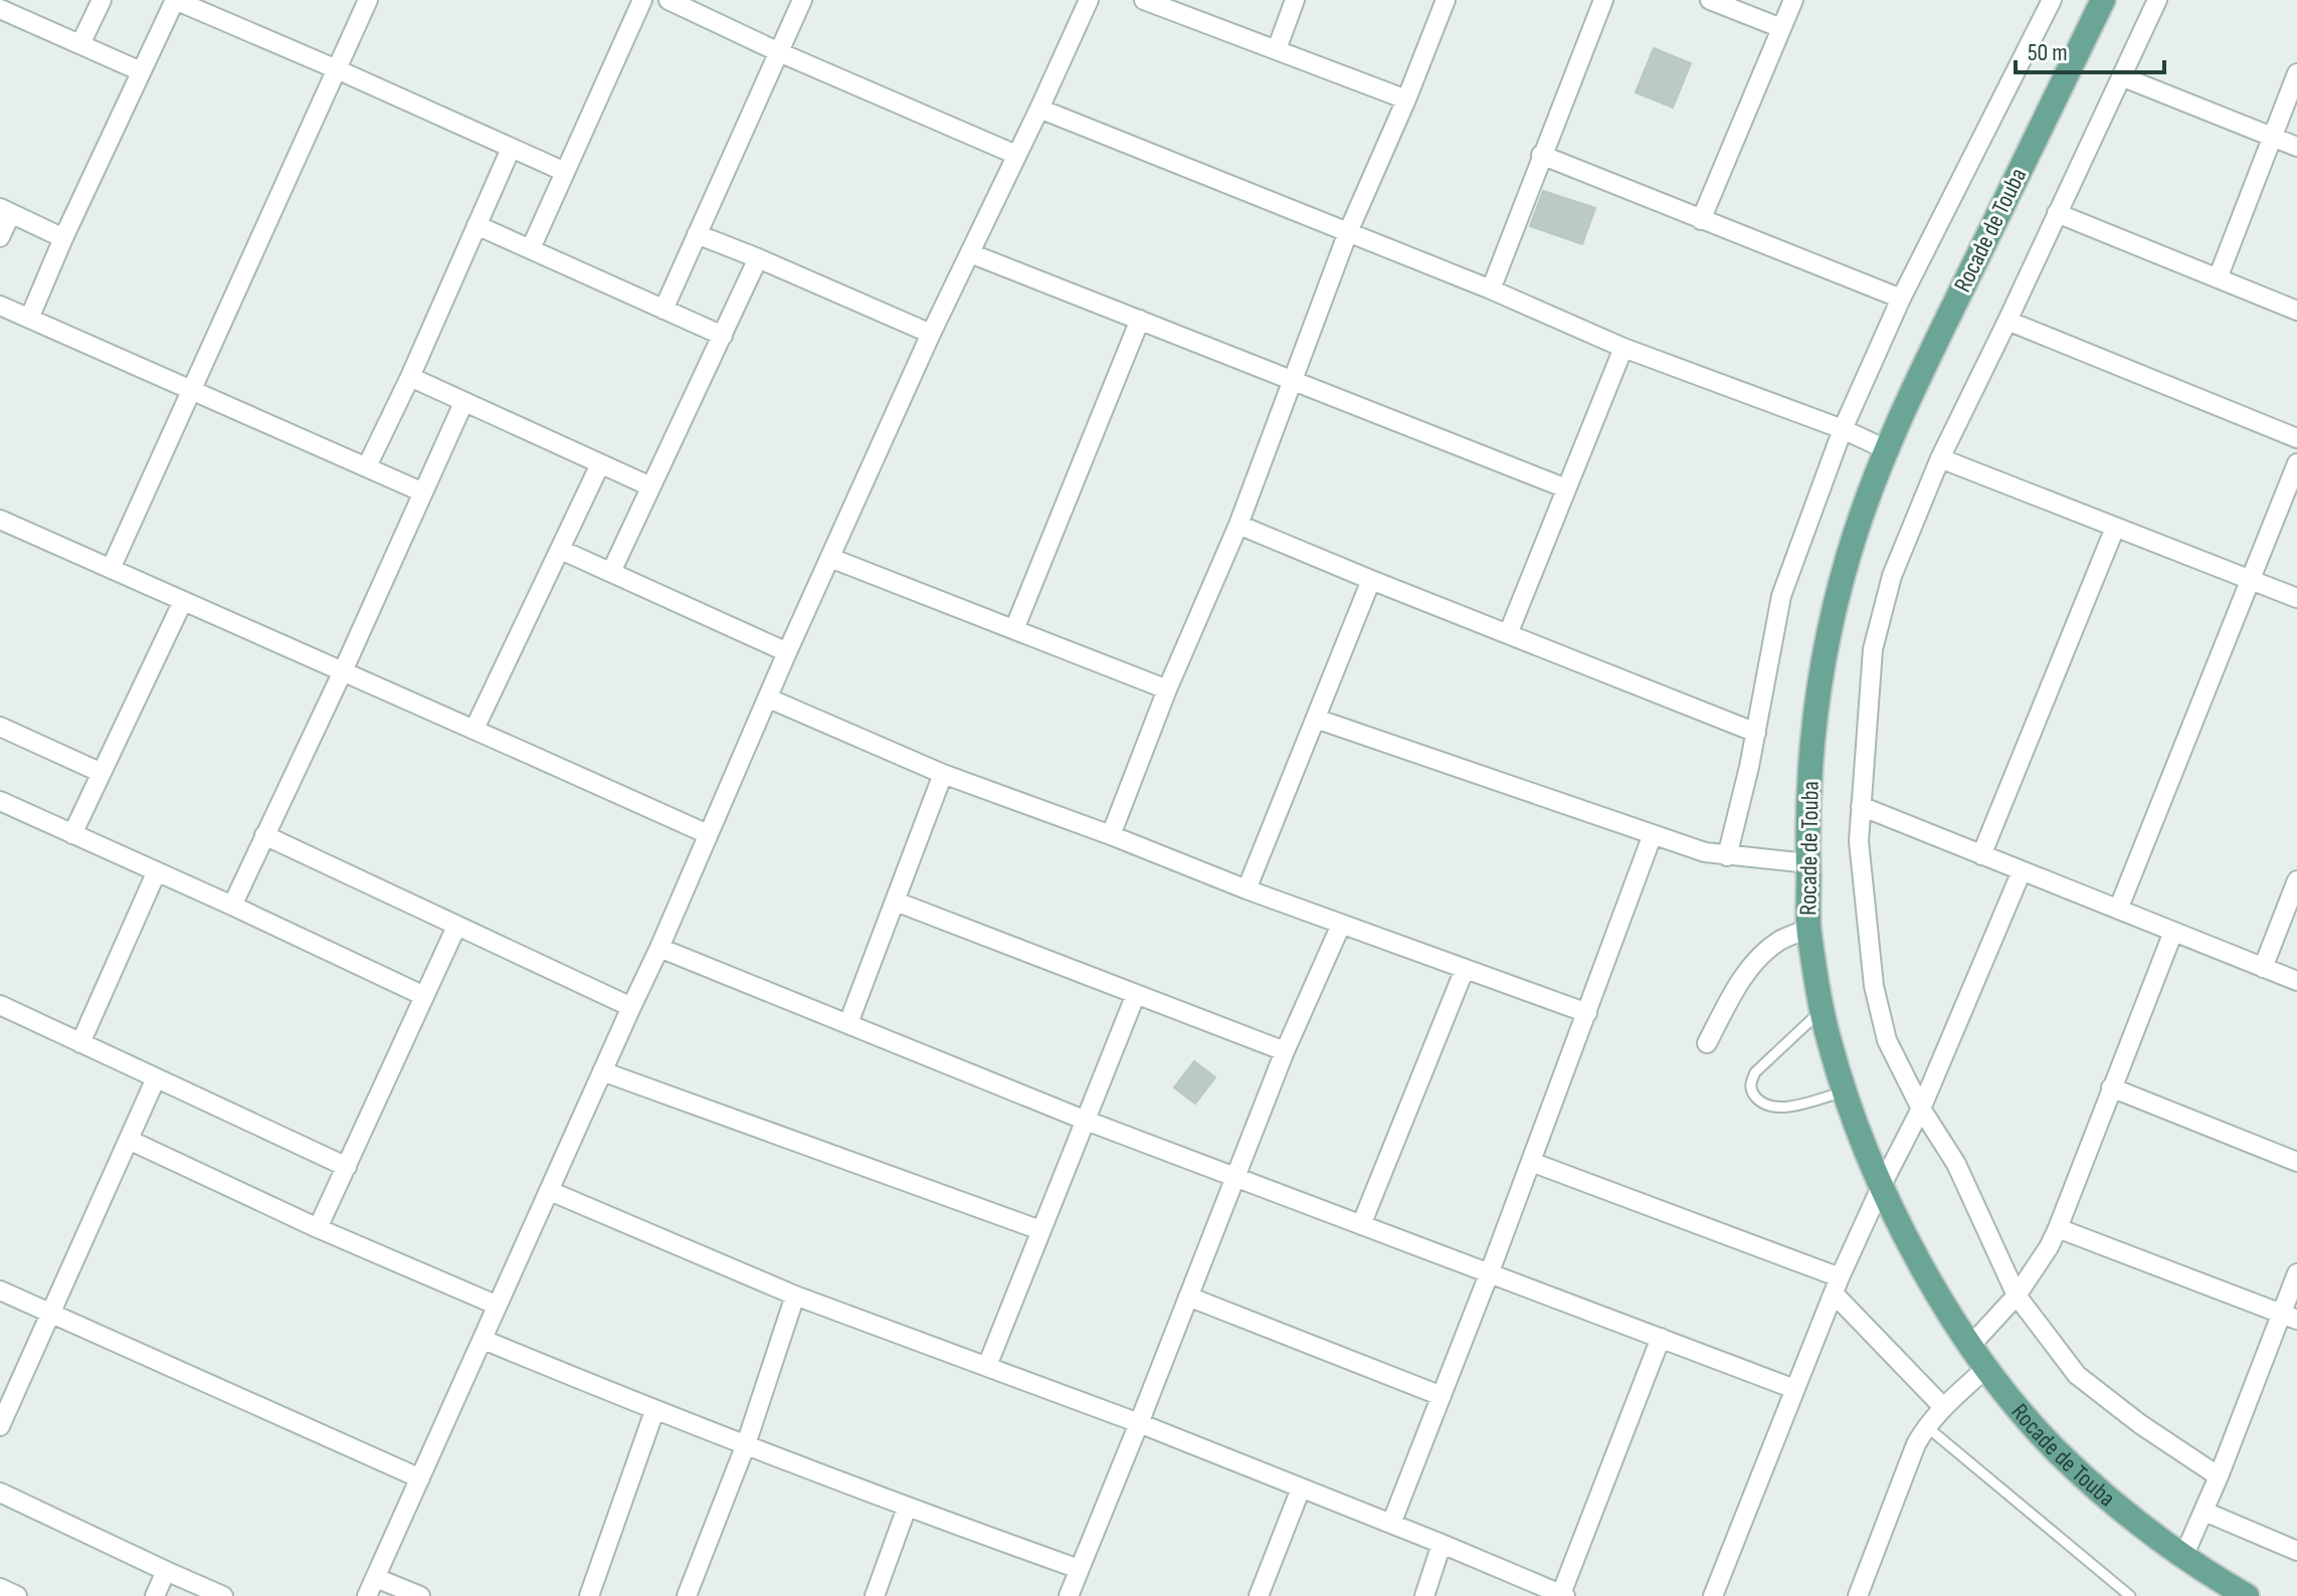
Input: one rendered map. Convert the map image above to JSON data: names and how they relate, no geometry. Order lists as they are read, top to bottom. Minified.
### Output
{"streets":{"main road":["Rocade de Touba"]},"scale_bar":"50 m"}
